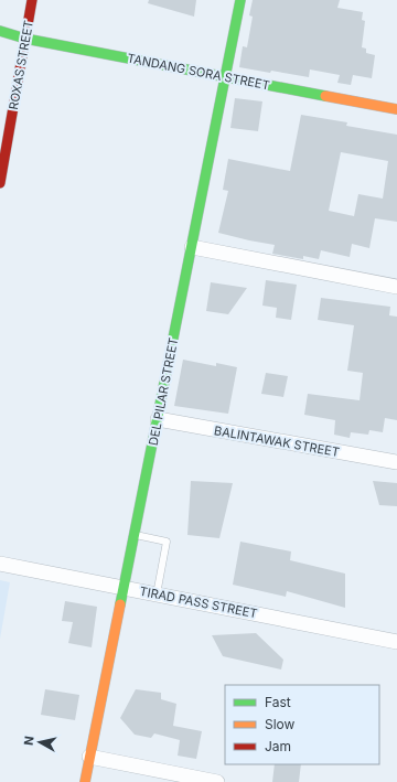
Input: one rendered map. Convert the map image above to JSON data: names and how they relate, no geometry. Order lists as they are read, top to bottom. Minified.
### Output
{"streets":{"street":["ROXAS STREET","TANDANG SORA STREET","DEL PILAR STREET","BALINTAWAK STREET","TIRAD PASS STREET"]},"crossings":[["ROXAS STREET","TANDANG SORA STREET"],["TANDANG SORA STREET","DEL PILAR STREET"],["DEL PILAR STREET","BALINTAWAK STREET"],["DEL PILAR STREET","TIRAD PASS STREET"]],"legend":["Fast","Slow","Jam"],"north":"left"}
